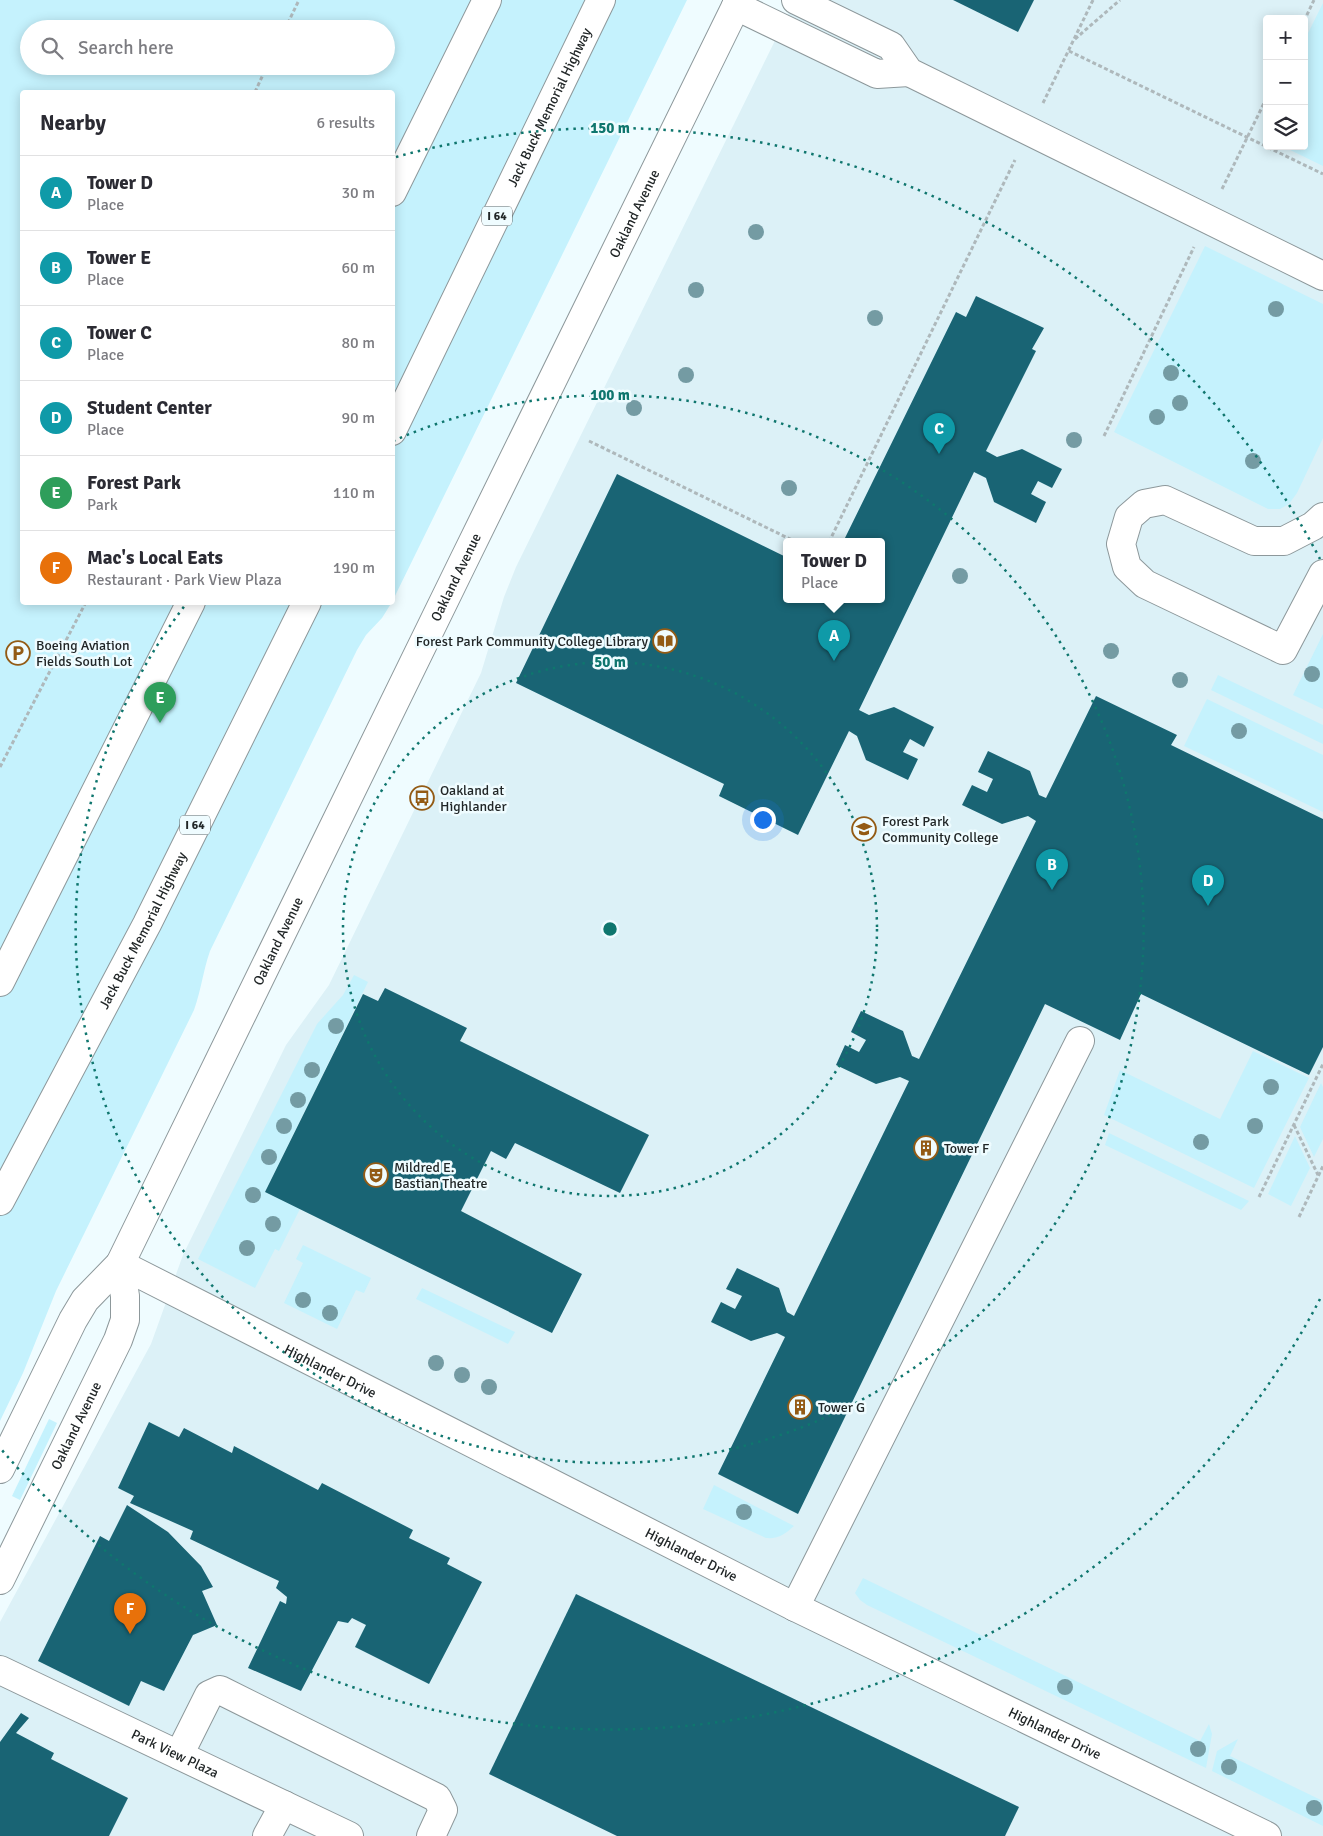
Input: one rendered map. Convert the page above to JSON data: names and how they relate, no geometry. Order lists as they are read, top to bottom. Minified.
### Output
{"streets":{"main road":["Jack Buck Memorial Highway","Oakland Avenue","I 64","Highlander Drive","Park View Plaza"]},"crossings":[["Oakland Avenue","Highlander Drive"]],"places":{"library":["Forest Park Community College Library"],"parking":["Boeing Aviation Fields South Lot"],"bus stop":["Oakland at Highlander"],"school or university":["Forest Park Community College"],"building":["Tower F","Tower G"],"theatre":["Mildred E. Bastian Theatre"]},"page":{"map_buttons":["+","−"],"search":"Search here","heading":["Nearby","6 results"],"list":[{"mark":"A","name":"Tower D","note":"Place","value":"30 m"},{"mark":"B","name":"Tower E","note":"Place","value":"60 m"},{"mark":"C","name":"Tower C","note":"Place","value":"80 m"},{"mark":"D","name":"Student Center","note":"Place","value":"90 m"},{"mark":"E","name":"Forest Park","note":"Park","value":"110 m"},{"mark":"F","name":"Mac's Local Eats","note":"Restaurant · Park View Plaza","value":"190 m"}],"pins":["C","A","E","B","D","F"],"popup":["Tower D","Place"]},"rings":["150 m","100 m","50 m"]}
